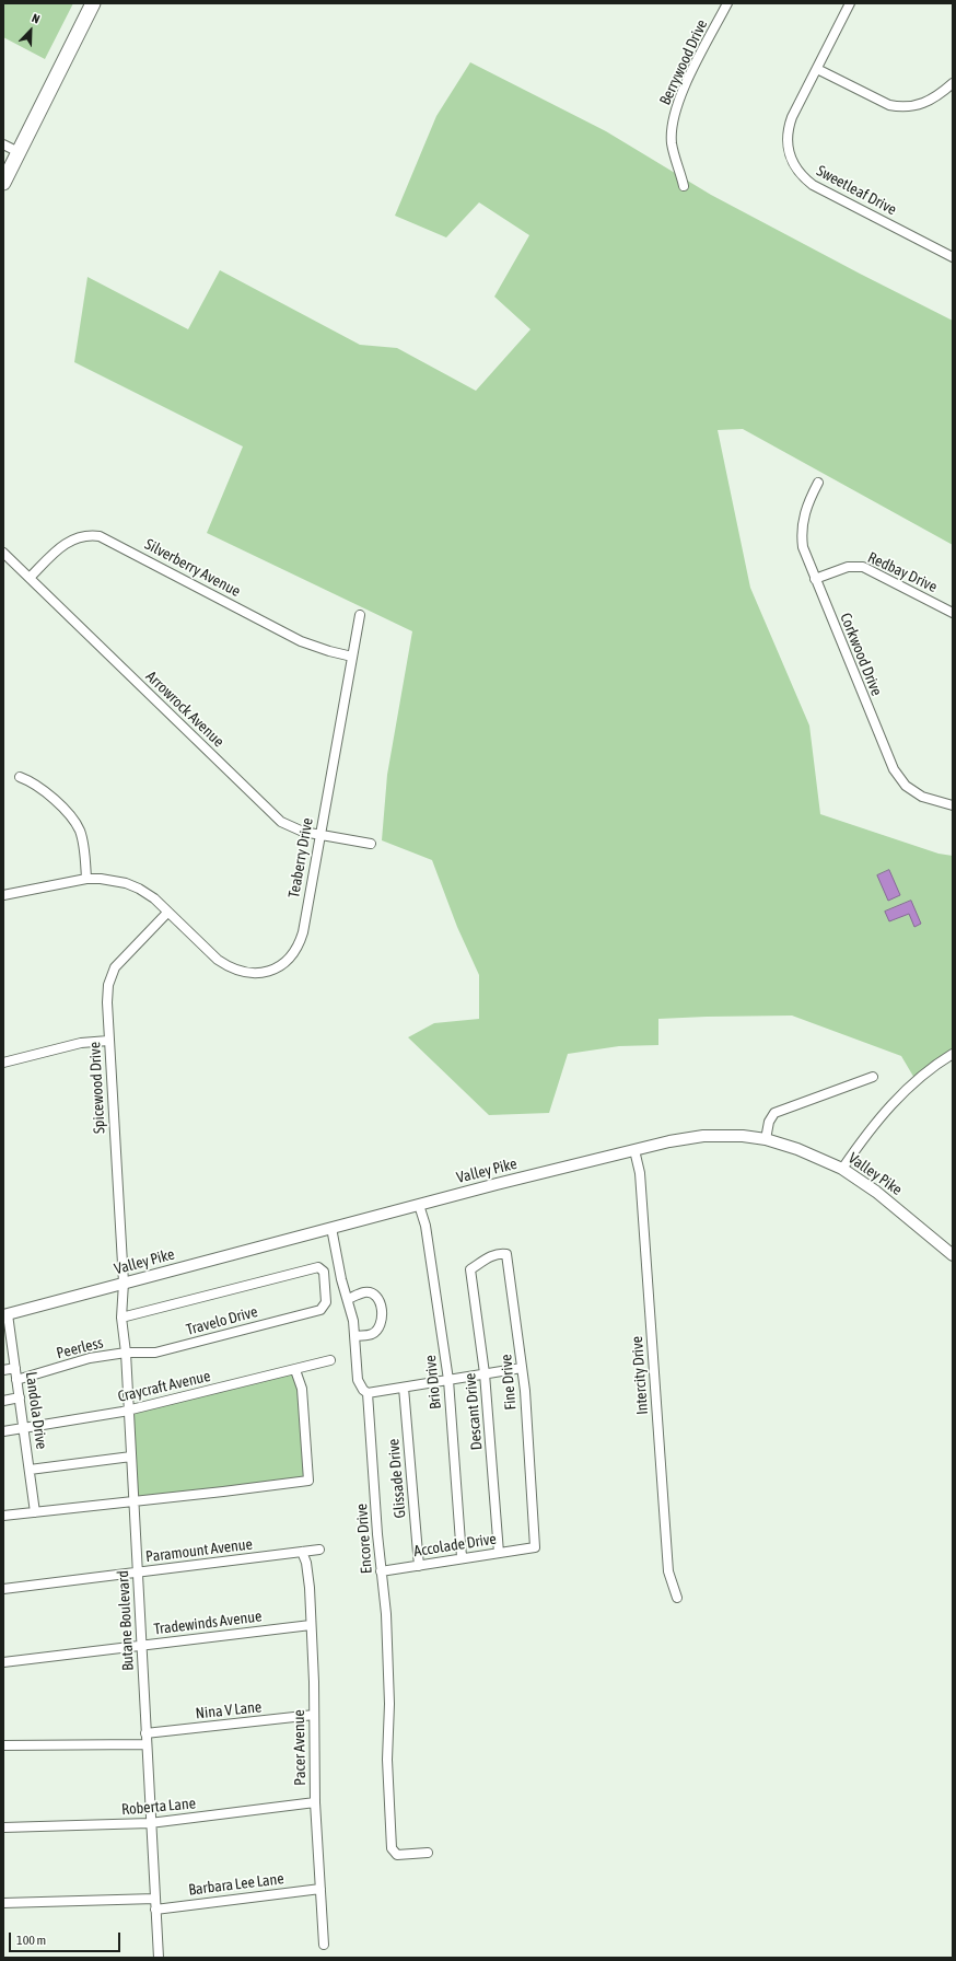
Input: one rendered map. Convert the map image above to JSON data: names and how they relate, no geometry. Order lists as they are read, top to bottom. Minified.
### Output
{"streets":{"street":["Berrywood Drive","Sweetleaf Drive","Silverberry Avenue","Redbay Drive","Corkwood Drive","Arrowrock Avenue","Teaberry Drive","Spicewood Drive","Valley Pike","Travelo Drive","Peerless","Intercity Drive","Brio Drive","Fine Drive","Craycraft Avenue","Landola Drive","Descant Drive","Glissade Drive","Encore Drive","Accolade Drive","Paramount Avenue","Butane Boulevard","Tradewinds Avenue","Nina V Lane","Pacer Avenue","Roberta Lane","Barbara Lee Lane"]},"crossings":[["Silverberry Avenue","Arrowrock Avenue"],["Silverberry Avenue","Teaberry Drive"],["Redbay Drive","Corkwood Drive"],["Arrowrock Avenue","Teaberry Drive"],["Teaberry Drive","Spicewood Drive"],["Spicewood Drive","Valley Pike"],["Spicewood Drive","Butane Boulevard"],["Valley Pike","Intercity Drive"],["Valley Pike","Brio Drive"],["Valley Pike","Landola Drive"],["Valley Pike","Encore Drive"],["Valley Pike","Butane Boulevard"],["Travelo Drive","Peerless"],["Travelo Drive","Butane Boulevard"],["Peerless","Landola Drive"],["Peerless","Butane Boulevard"],["Brio Drive","Accolade Drive"],["Fine Drive","Descant Drive"],["Fine Drive","Accolade Drive"],["Craycraft Avenue","Landola Drive"],["Craycraft Avenue","Butane Boulevard"],["Descant Drive","Accolade Drive"],["Glissade Drive","Accolade Drive"],["Encore Drive","Accolade Drive"],["Paramount Avenue","Butane Boulevard"],["Paramount Avenue","Pacer Avenue"],["Butane Boulevard","Tradewinds Avenue"],["Butane Boulevard","Nina V Lane"],["Butane Boulevard","Roberta Lane"],["Butane Boulevard","Barbara Lee Lane"],["Tradewinds Avenue","Pacer Avenue"],["Nina V Lane","Pacer Avenue"],["Pacer Avenue","Roberta Lane"],["Pacer Avenue","Barbara Lee Lane"]],"scale_bar":"100 m","north":"top right"}
